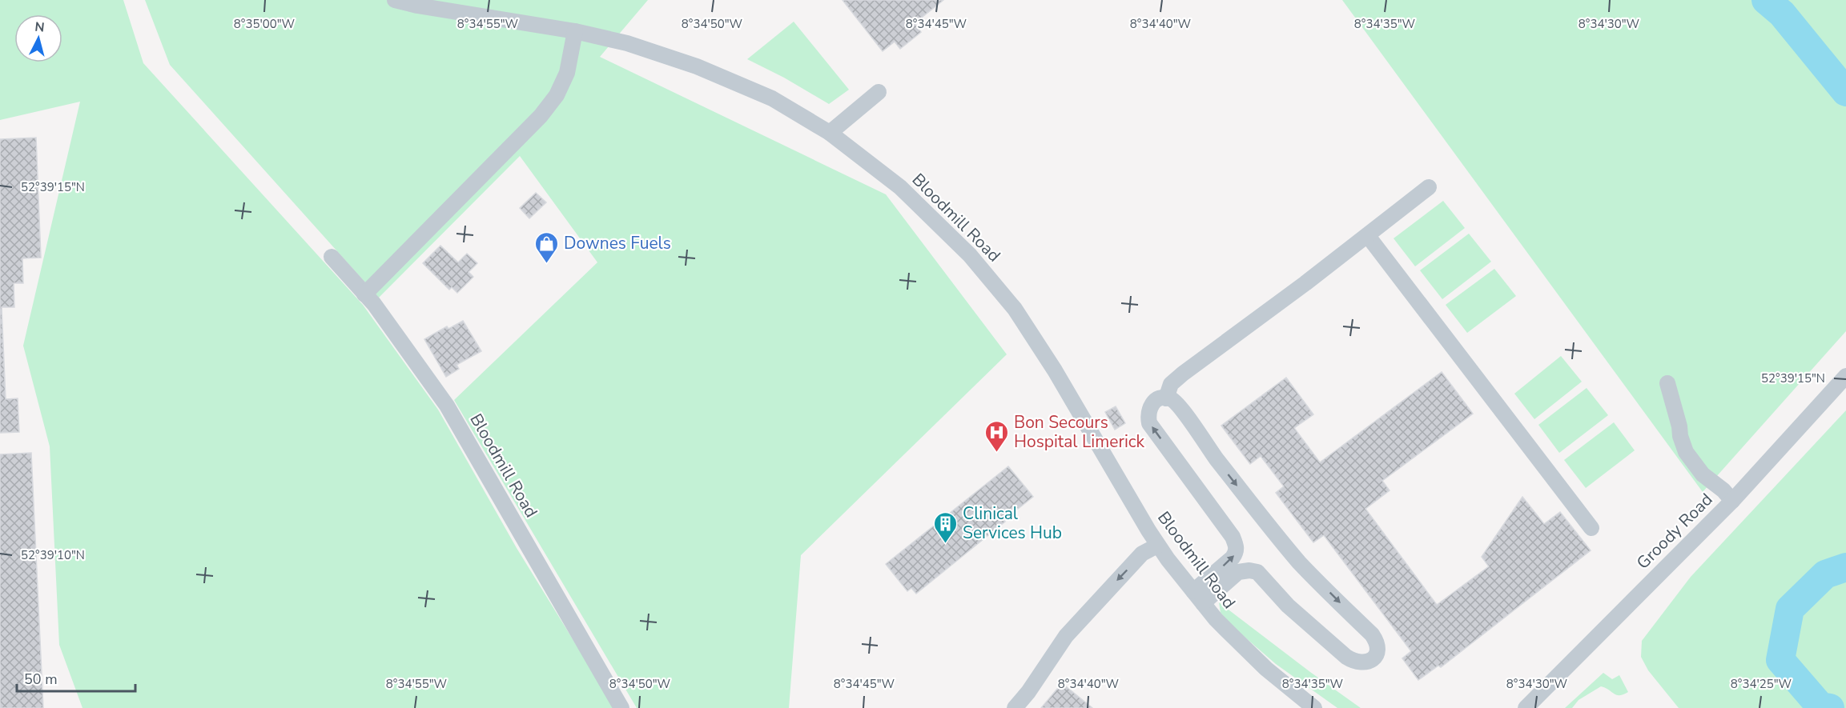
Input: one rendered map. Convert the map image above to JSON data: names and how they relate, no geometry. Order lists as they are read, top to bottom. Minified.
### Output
{"streets":{"street":["Bloodmill Road","Groody Road"]},"places":{"shop":["Downes Fuels"],"hospital":["Bon Secours Hospital Limerick"],"building":["Clinical Services Hub"]},"scale_bar":"50 m","north":"top","coordinates":["8°35'00\"W","8°34'55\"W","8°34'50\"W","8°34'45\"W","8°34'40\"W","8°34'35\"W","8°34'30\"W","52°39'15\"N","52°39'10\"N","8°34'25\"W"]}
